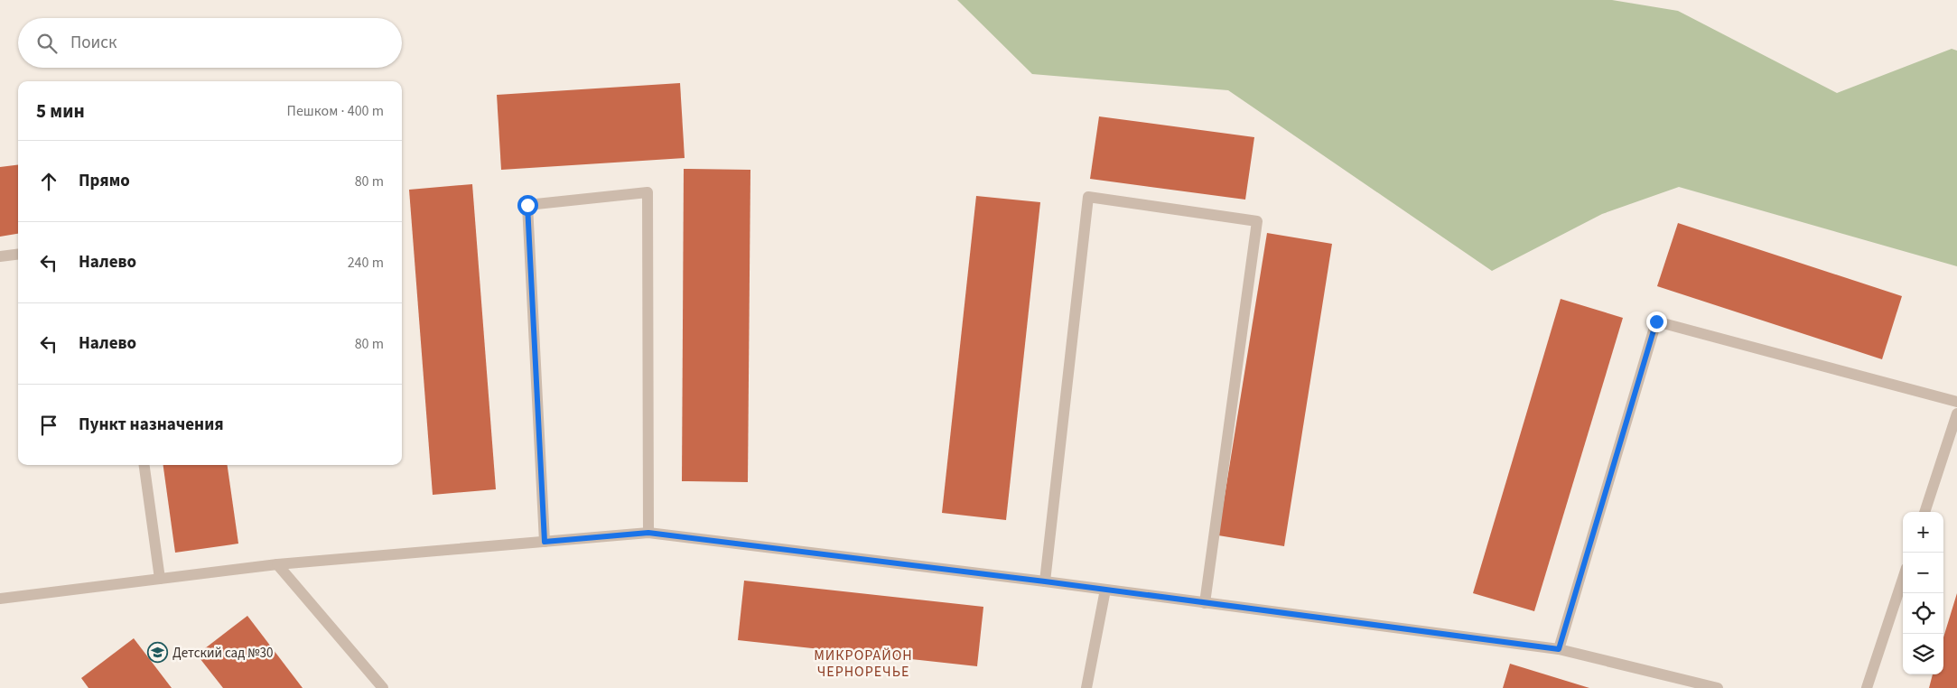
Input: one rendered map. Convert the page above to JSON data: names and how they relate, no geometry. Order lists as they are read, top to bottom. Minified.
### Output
{"districts":["МИКРОРАЙОН ЧЕРНОРЕЧЬЕ"],"places":{"school or university":["Детский сад №30"]},"page":{"search":"Поиск","heading":["5 мин","Пешком · 400 m"],"list":[["Прямо","80 m"],["Налево","240 m"],["Налево","80 m"],"Пункт назначения"],"map_buttons":["+","−"]}}
